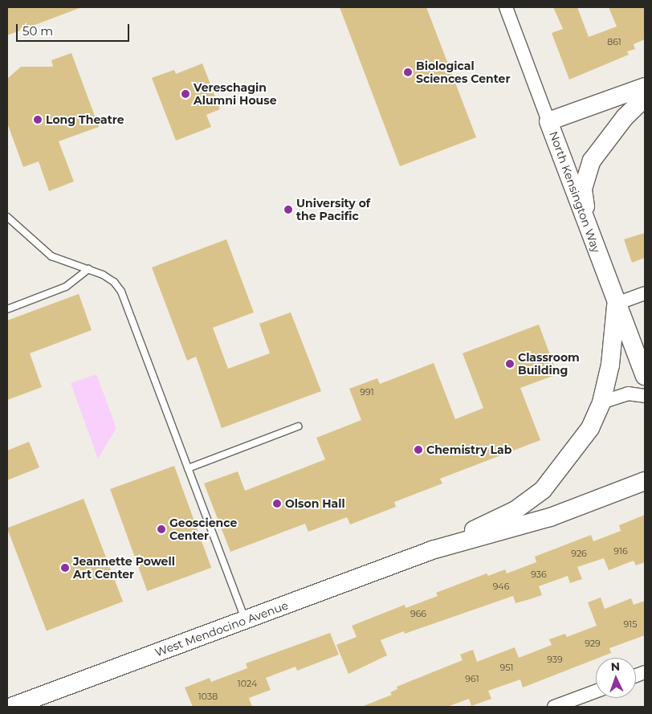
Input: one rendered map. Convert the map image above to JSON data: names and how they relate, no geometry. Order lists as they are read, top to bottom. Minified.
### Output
{"streets":{"street":["North Kensington Way","West Mendocino Avenue"]},"crossings":[["North Kensington Way","West Mendocino Avenue"]],"places":["Biological Sciences Center","Vereschagin Alumni House","Long Theatre","University of the Pacific","Classroom Building","Chemistry Lab","Olson Hall","Geoscience Center","Jeannette Powell Art Center"],"house_numbers":["861","991","916","926","936","946","966","915","929","939","951","961","1024","1038"],"scale_bar":"50 m","north":"top"}
